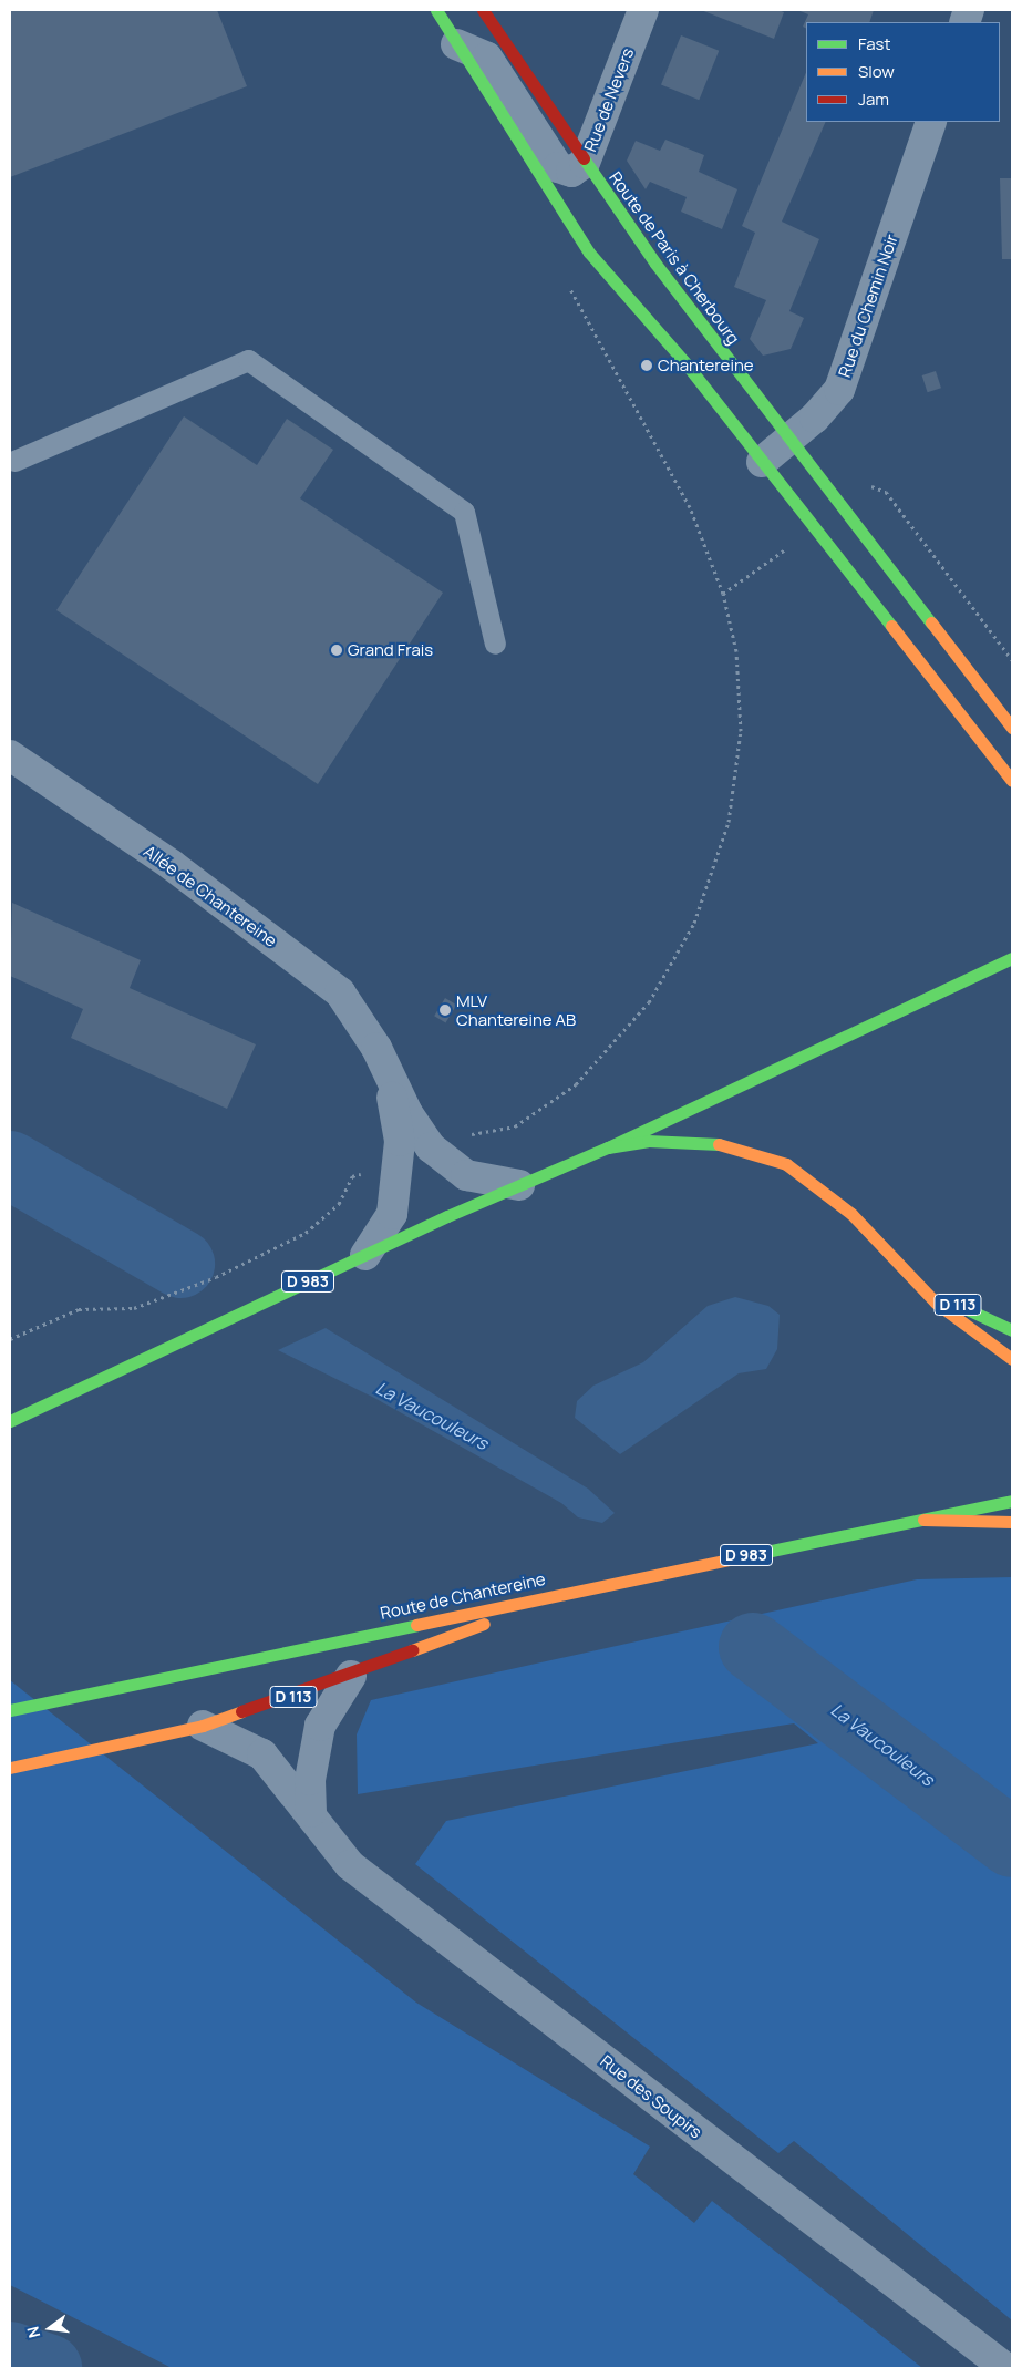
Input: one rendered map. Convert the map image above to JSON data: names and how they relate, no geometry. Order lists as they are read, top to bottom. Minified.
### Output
{"streets":{"main road":["Route de Paris à Cherbourg","D 983","D 113","Route de Chantereine"],"street":["Rue de Nevers","Rue du Chemin Noir","Allée de Chantereine","Rue des Soupirs"]},"crossings":[["Rue de Nevers","Route de Paris à Cherbourg"],["Route de Paris à Cherbourg","Rue du Chemin Noir"],["D 983","D 113"],["D 983","Route de Chantereine"],["D 113","Route de Chantereine"],["D 113","Rue des Soupirs"]],"water":["La Vaucouleurs"],"places":["Chantereine","Grand Frais","MLV Chantereine AB"],"legend":["Fast","Slow","Jam"],"north":"left"}
